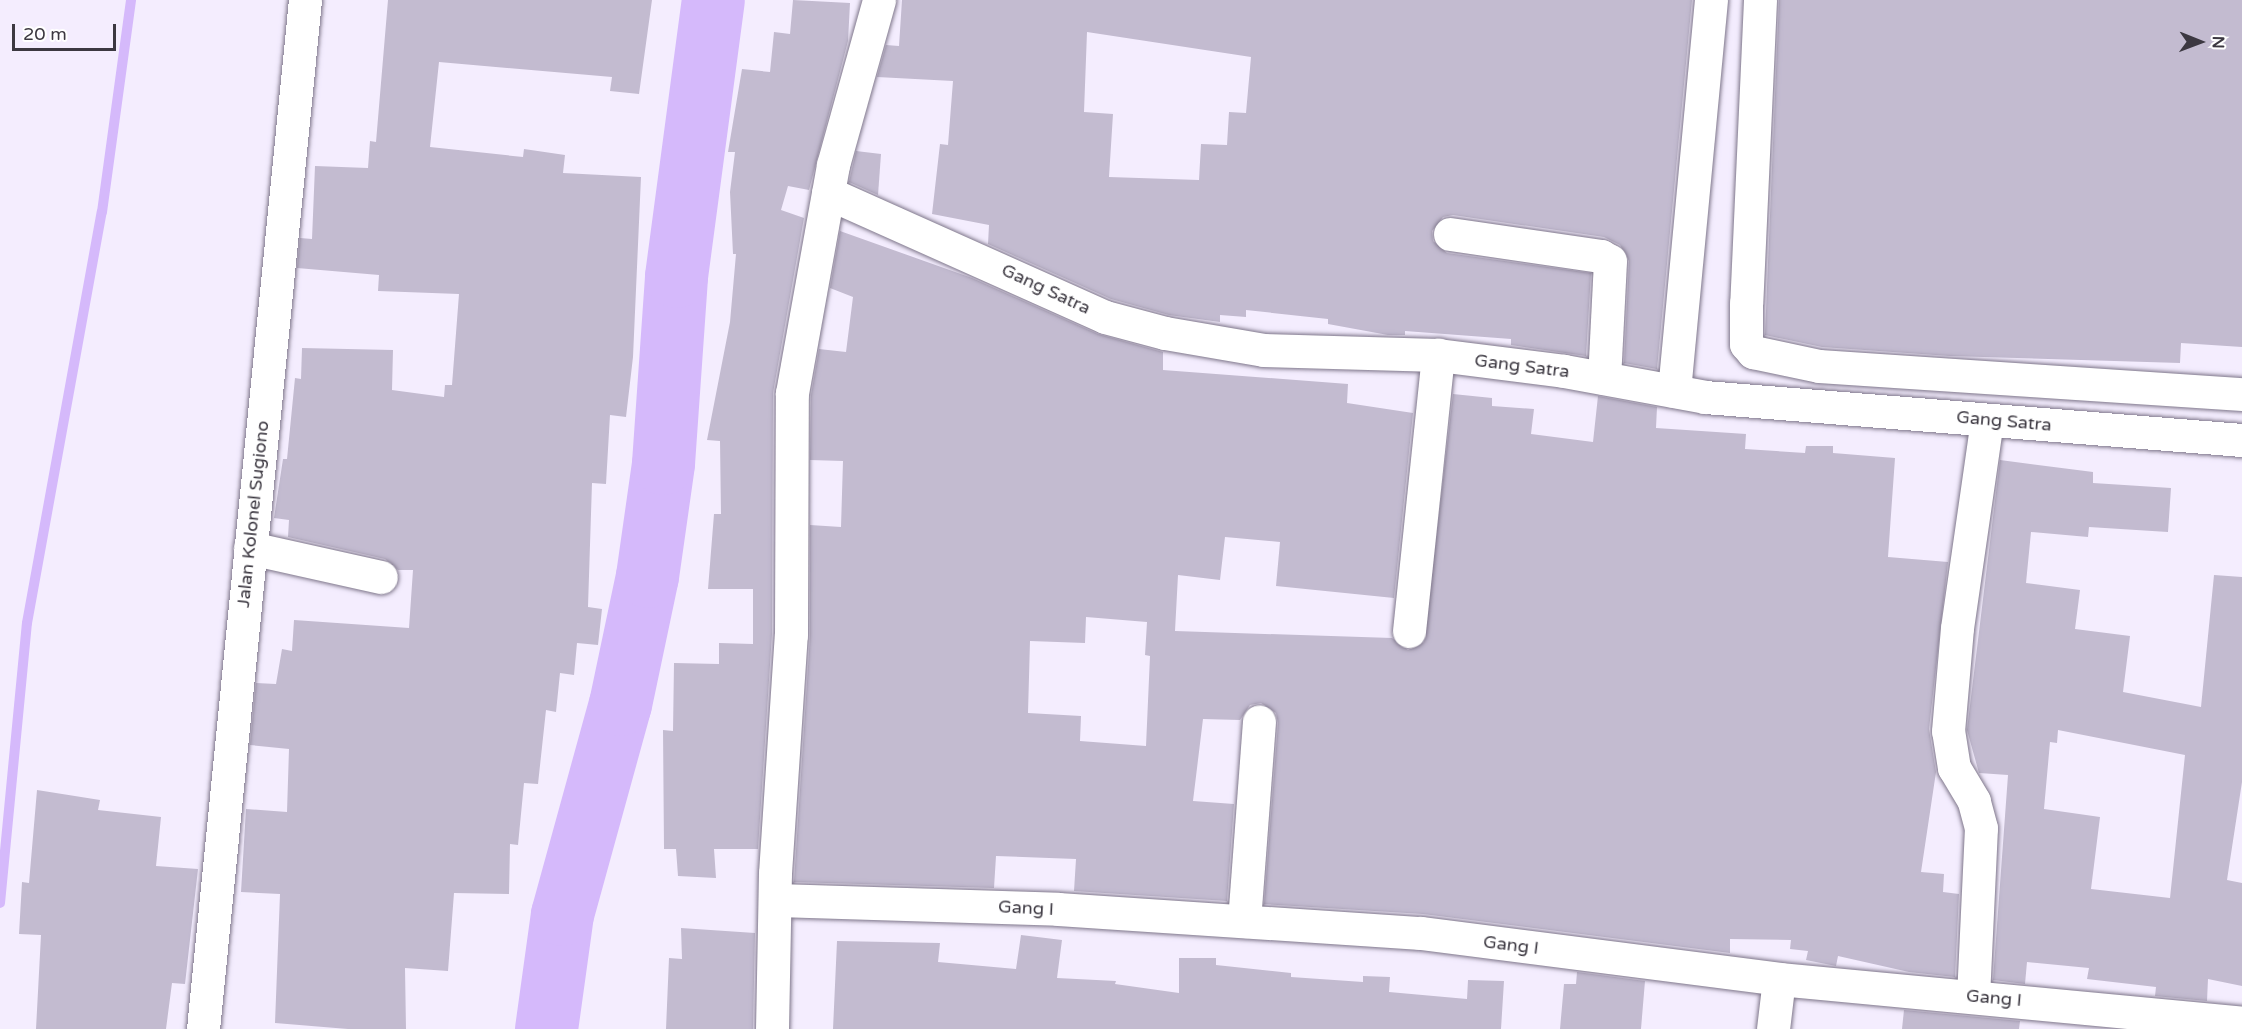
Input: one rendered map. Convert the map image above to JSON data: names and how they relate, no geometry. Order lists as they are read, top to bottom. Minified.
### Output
{"streets":{"street":["Gang Satra","Jalan Kolonel Sugiono","Gang I"]},"scale_bar":"20 m","north":"right"}
